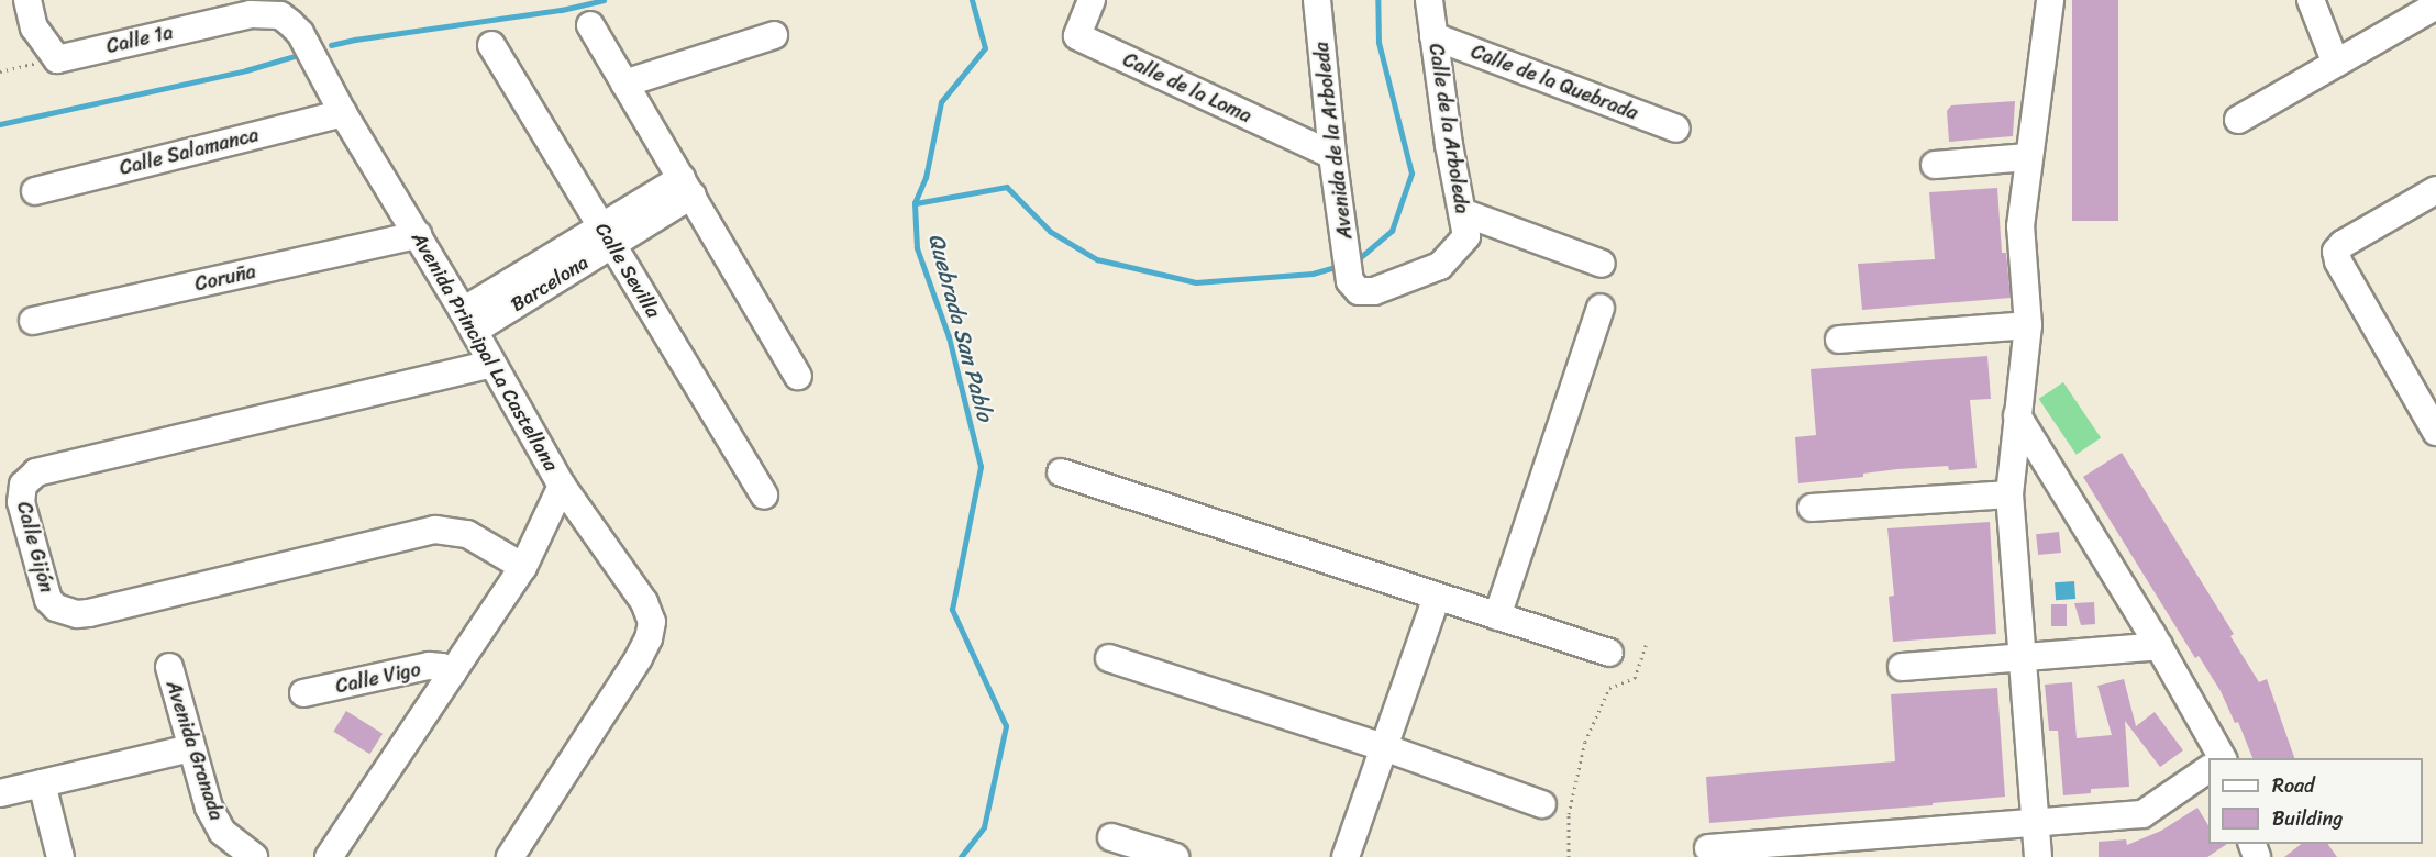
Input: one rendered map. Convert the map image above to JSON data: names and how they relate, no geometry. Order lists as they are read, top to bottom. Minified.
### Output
{"streets":{"street":["Calle 1a","Calle de la Quebrada","Calle de la Loma","Calle de la Arboleda","Avenida de la Arboleda","Calle Salamanca","Calle Sevilla","Coruña","Barcelona","Avenida Principal La Castellana","Calle Gijón","Calle Vigo","Avenida Granada"]},"crossings":[["Calle 1a","Avenida Principal La Castellana"],["Calle de la Quebrada","Calle de la Arboleda"],["Calle de la Loma","Avenida de la Arboleda"],["Calle de la Arboleda","Avenida de la Arboleda"],["Calle Salamanca","Avenida Principal La Castellana"],["Calle Sevilla","Barcelona"],["Coruña","Avenida Principal La Castellana"],["Barcelona","Avenida Principal La Castellana"],["Avenida Principal La Castellana","Calle Gijón"],["Avenida Principal La Castellana","Calle Vigo"]],"water":["Quebrada San Pablo"],"legend":["Road","Building"]}
